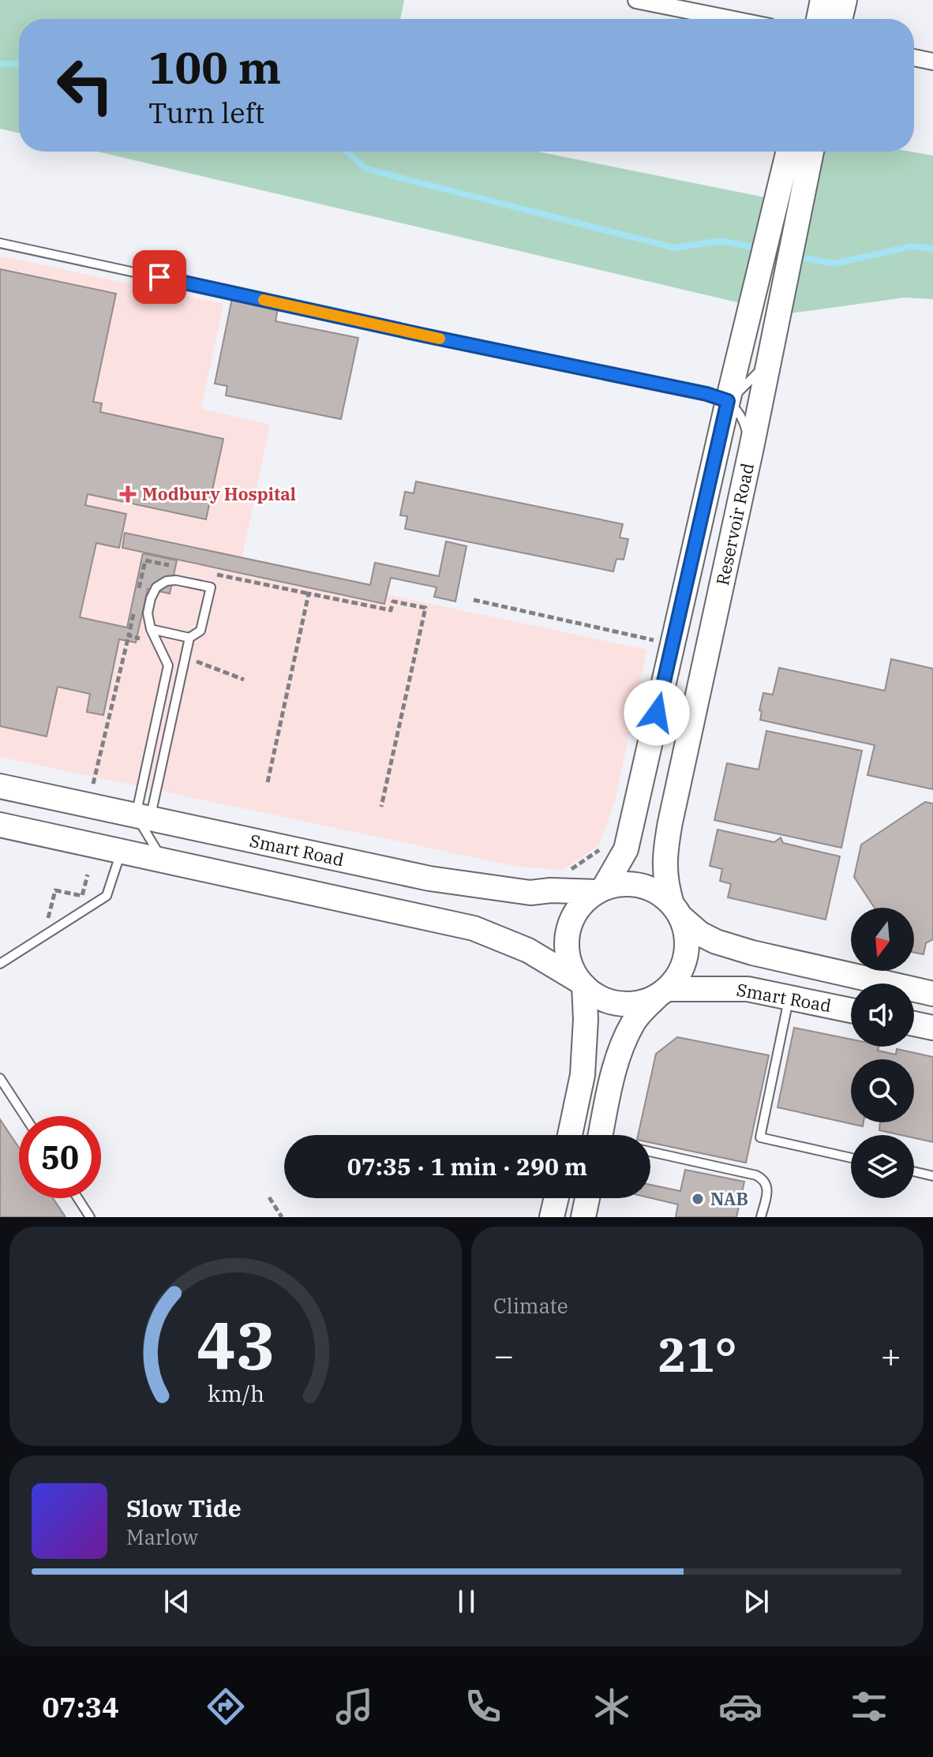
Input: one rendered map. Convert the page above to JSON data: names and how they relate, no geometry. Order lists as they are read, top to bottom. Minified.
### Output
{"streets":{"main road":["Reservoir Road","Smart Road"]},"crossings":[["Reservoir Road","Smart Road"]],"places":{"health":["Modbury Hospital"],"other":["NAB"]},"north":"bottom","page":{"turn":["100 m","Turn left"],"limit":"50","trip":"07:35 · 1 min · 290 m","tile":"Climate","heat":["−","21°","+"],"song":["Slow Tide","Marlow"],"tabs":"07:34","gauge":["43","km/h"]}}
